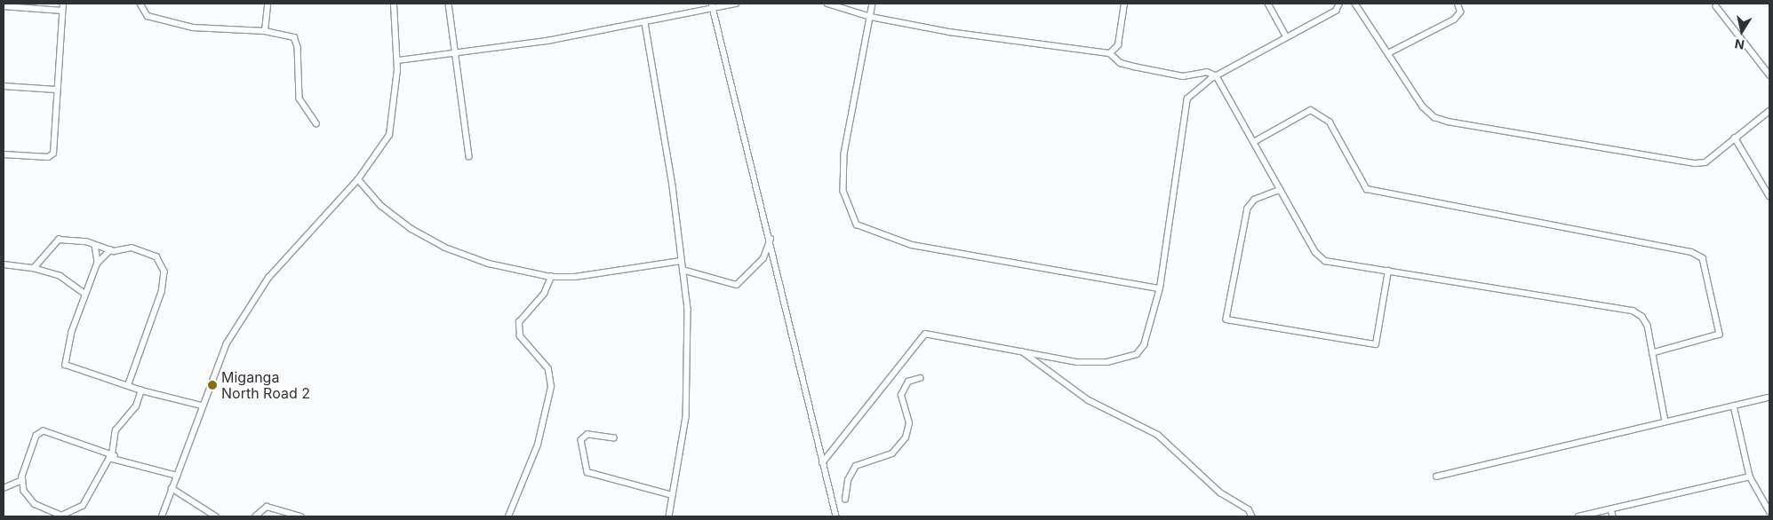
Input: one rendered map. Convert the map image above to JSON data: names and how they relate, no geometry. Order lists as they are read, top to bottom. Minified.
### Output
{"places":["Miganga North Road 2"],"north":"bottom"}
